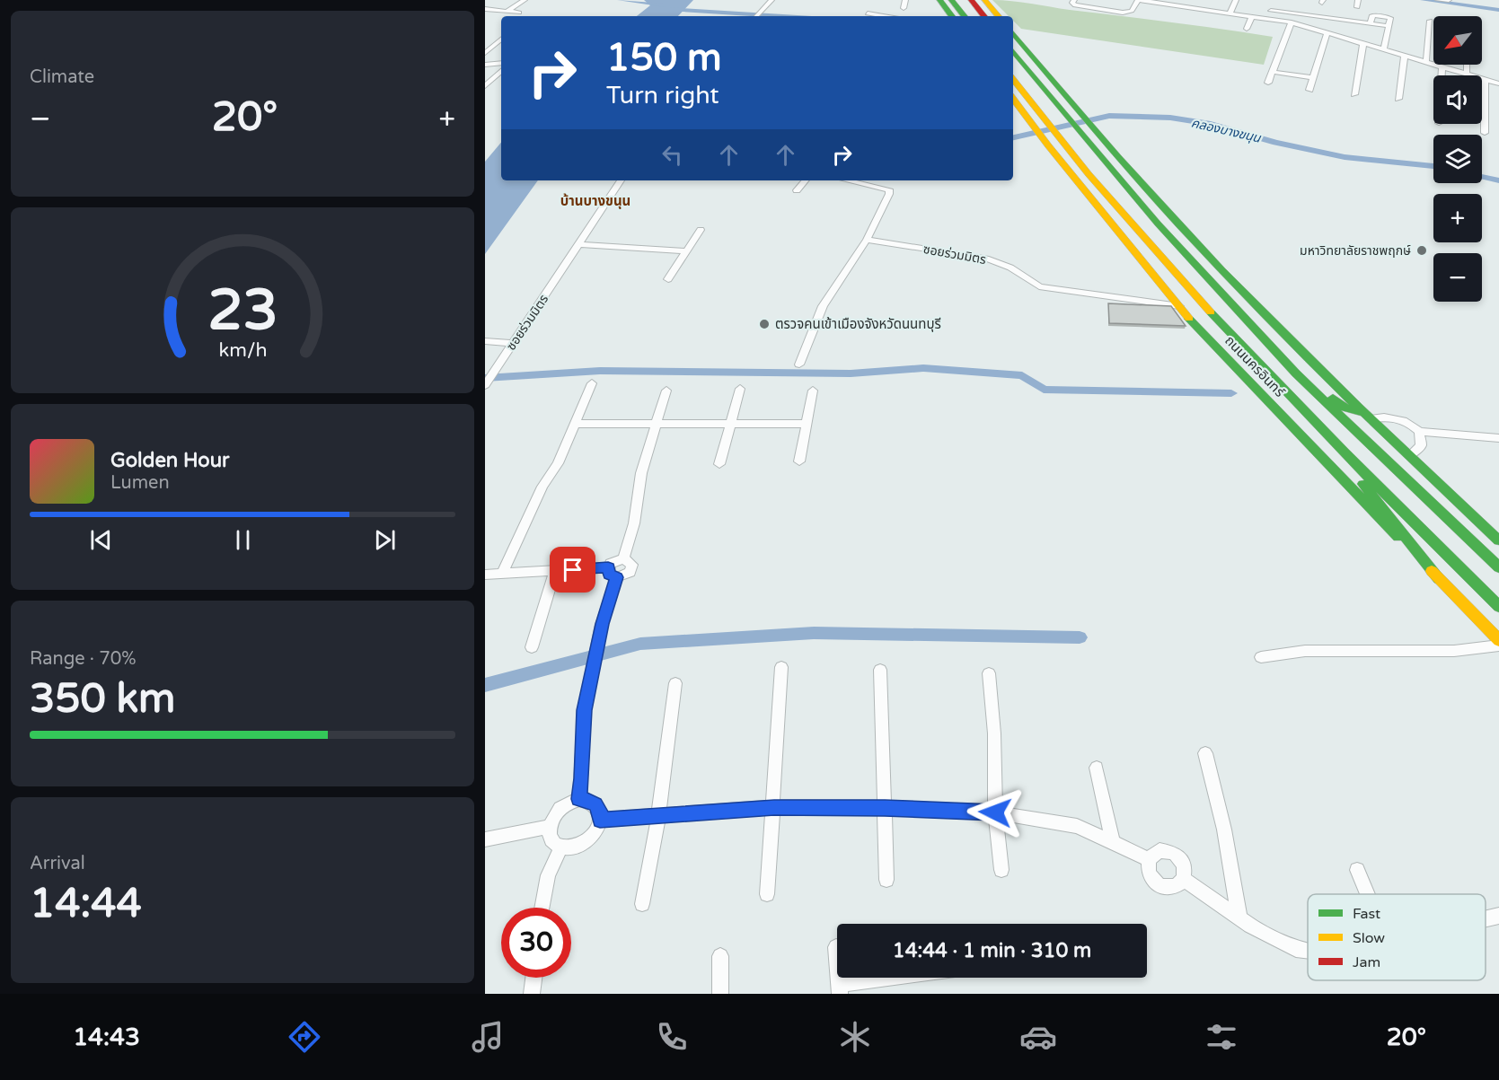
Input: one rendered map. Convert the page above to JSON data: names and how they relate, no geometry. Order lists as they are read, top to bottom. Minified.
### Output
{"streets":{"main road":["ถนนนครอินทร์"],"street":["ซอยร่วมมิตร"]},"crossings":[["ซอยร่วมมิตร","ถนนนครอินทร์"]],"districts":["บ้านบางขนุน"],"water":["คลองบางขนุน"],"places":["มหาวิทยาลัยราชพฤกษ์","ตรวจคนเข้าเมืองจังหวัดนนทบุรี"],"legend":["Fast","Slow","Jam"],"north":"bottom left","page":{"tile":["Climate",["Range · 70%","350 km"],["Arrival","14:44"]],"map_buttons":["+","−"],"turn":["150 m","Turn right"],"heat":["−","20°","+"],"song":["Golden Hour","Lumen"],"limit":"30","trip":"14:44 · 1 min · 310 m","tabs":["14:43","20°"],"gauge":["23","km/h"]}}
